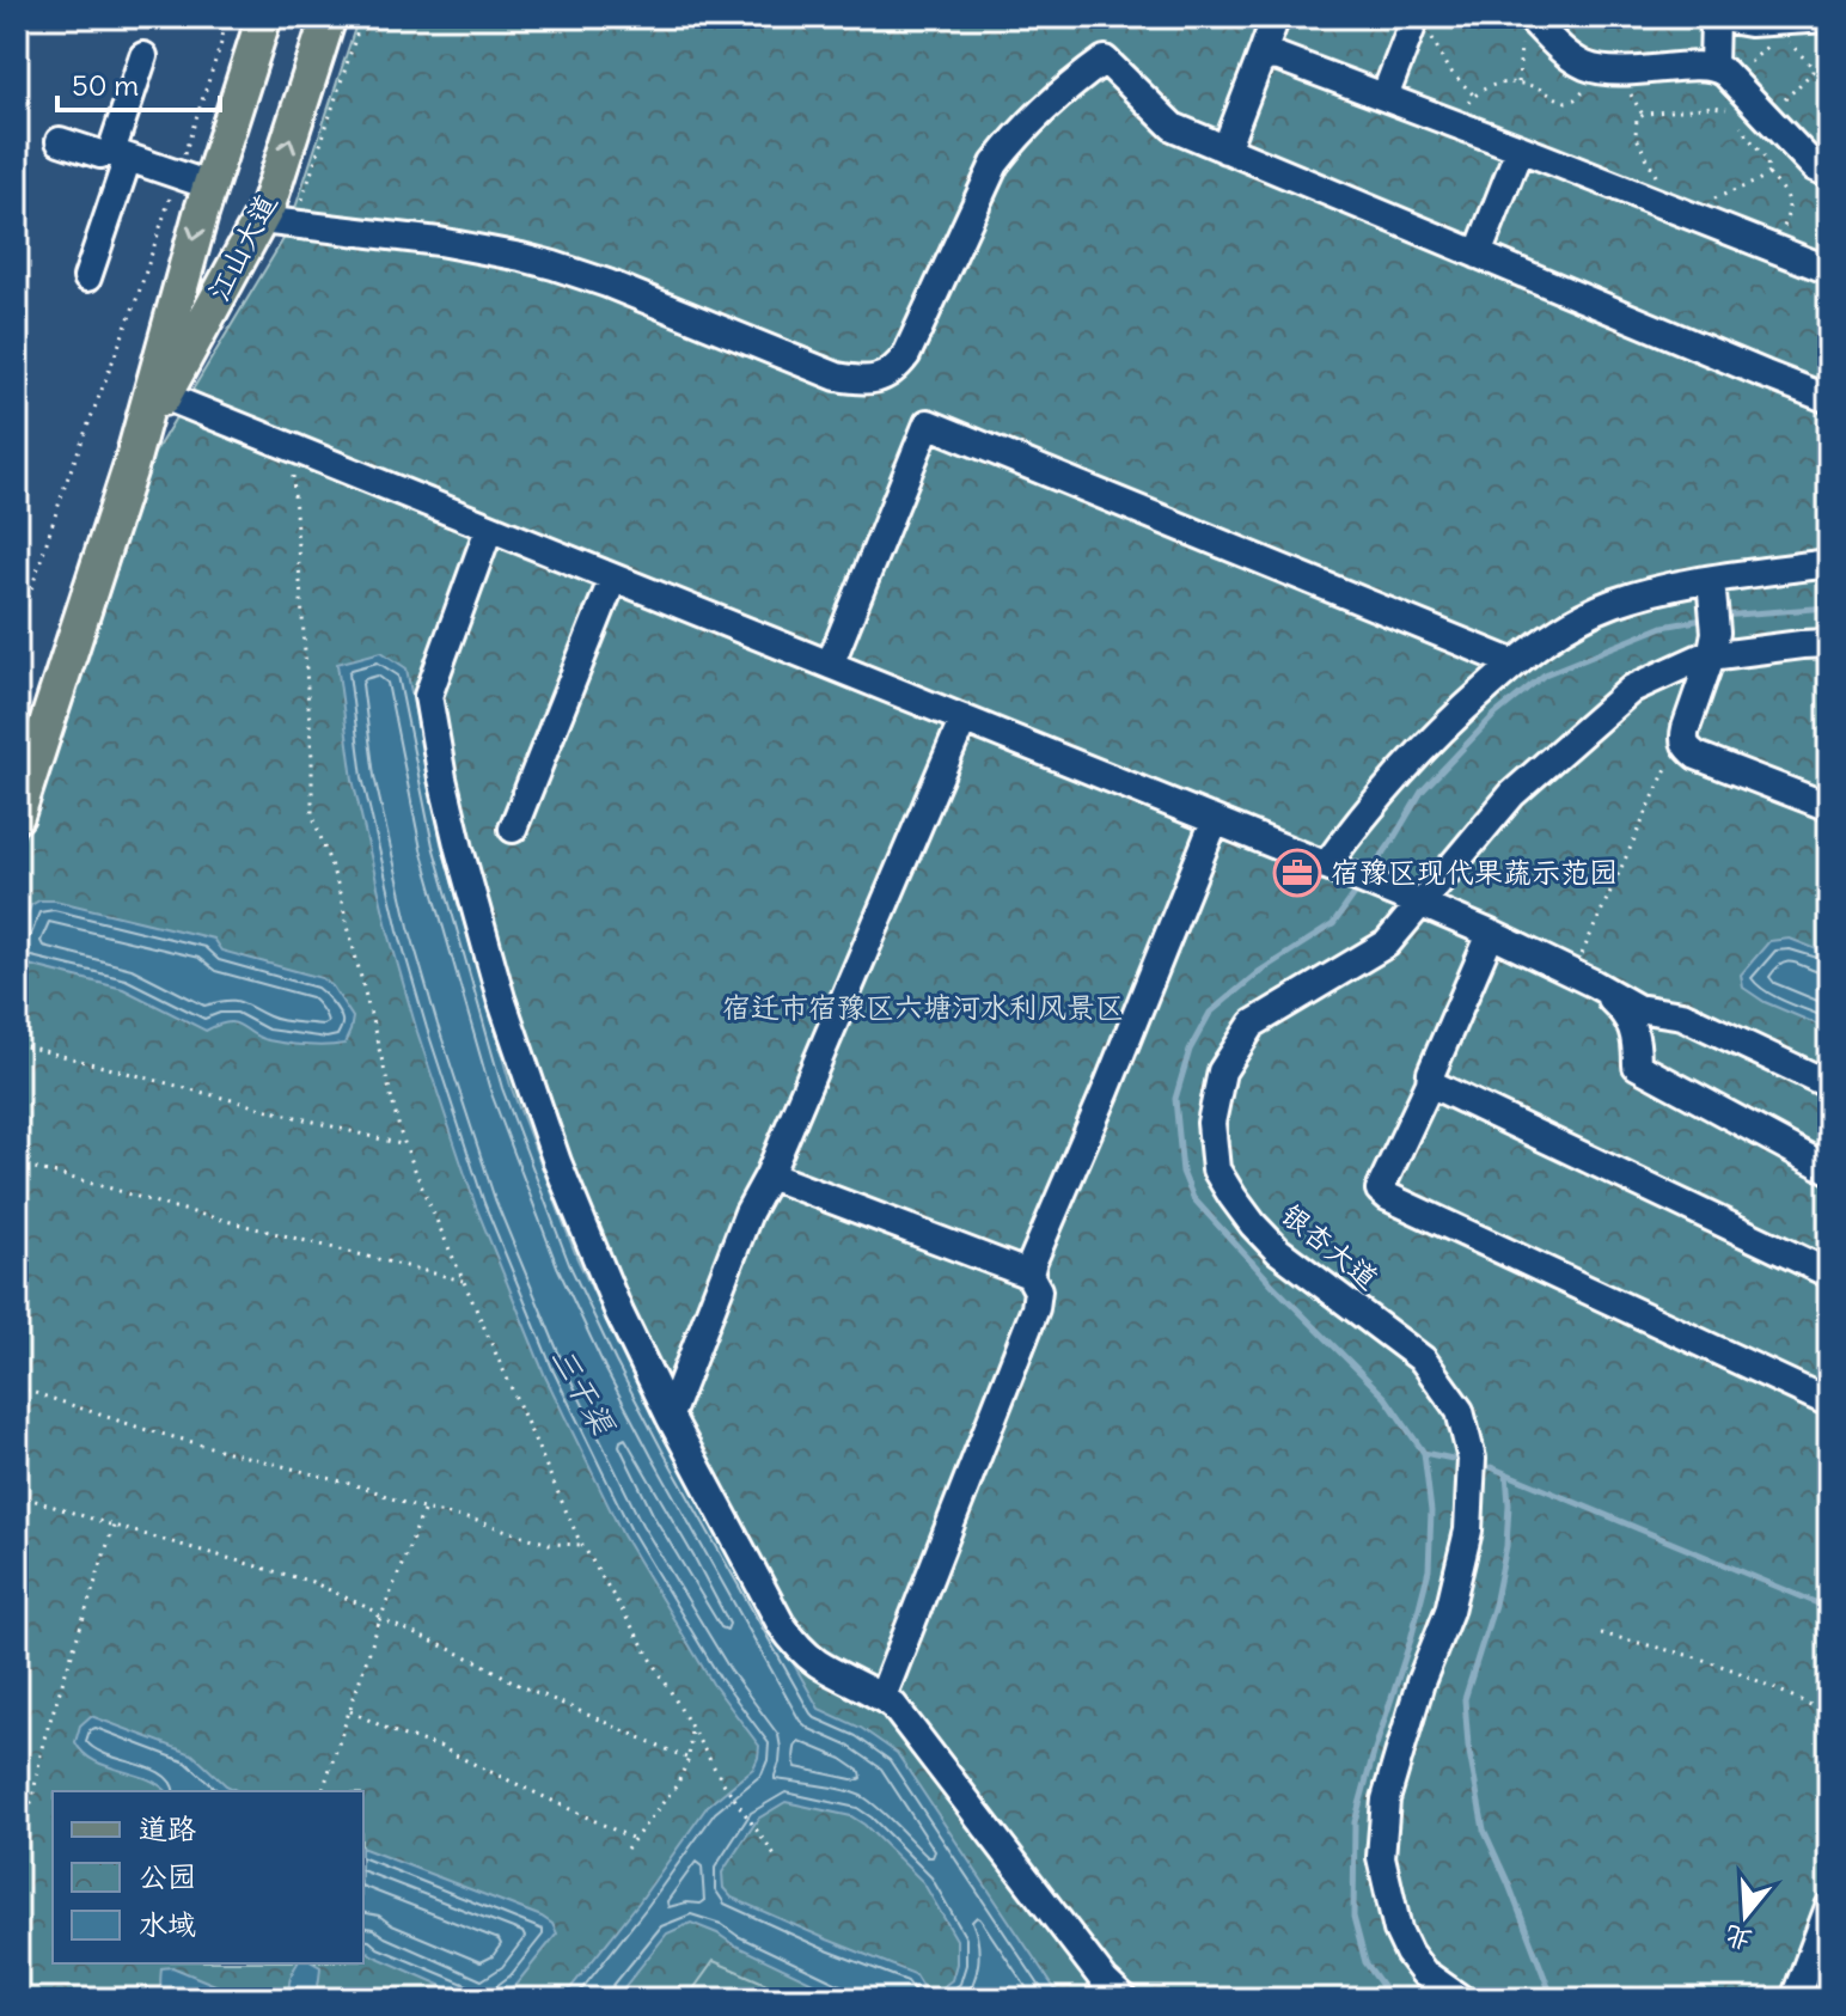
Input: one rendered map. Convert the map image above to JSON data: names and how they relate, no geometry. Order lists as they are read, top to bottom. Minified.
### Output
{"streets":{"main road":["江山大道"],"street":["银杏大道"]},"water":["三干渠"],"parks":["宿迁市宿豫区六塘河水利风景区"],"places":{"office":["宿豫区现代果蔬示范园"]},"legend":["道路","公园","水域"],"scale_bar":"50 m","north":"bottom"}
